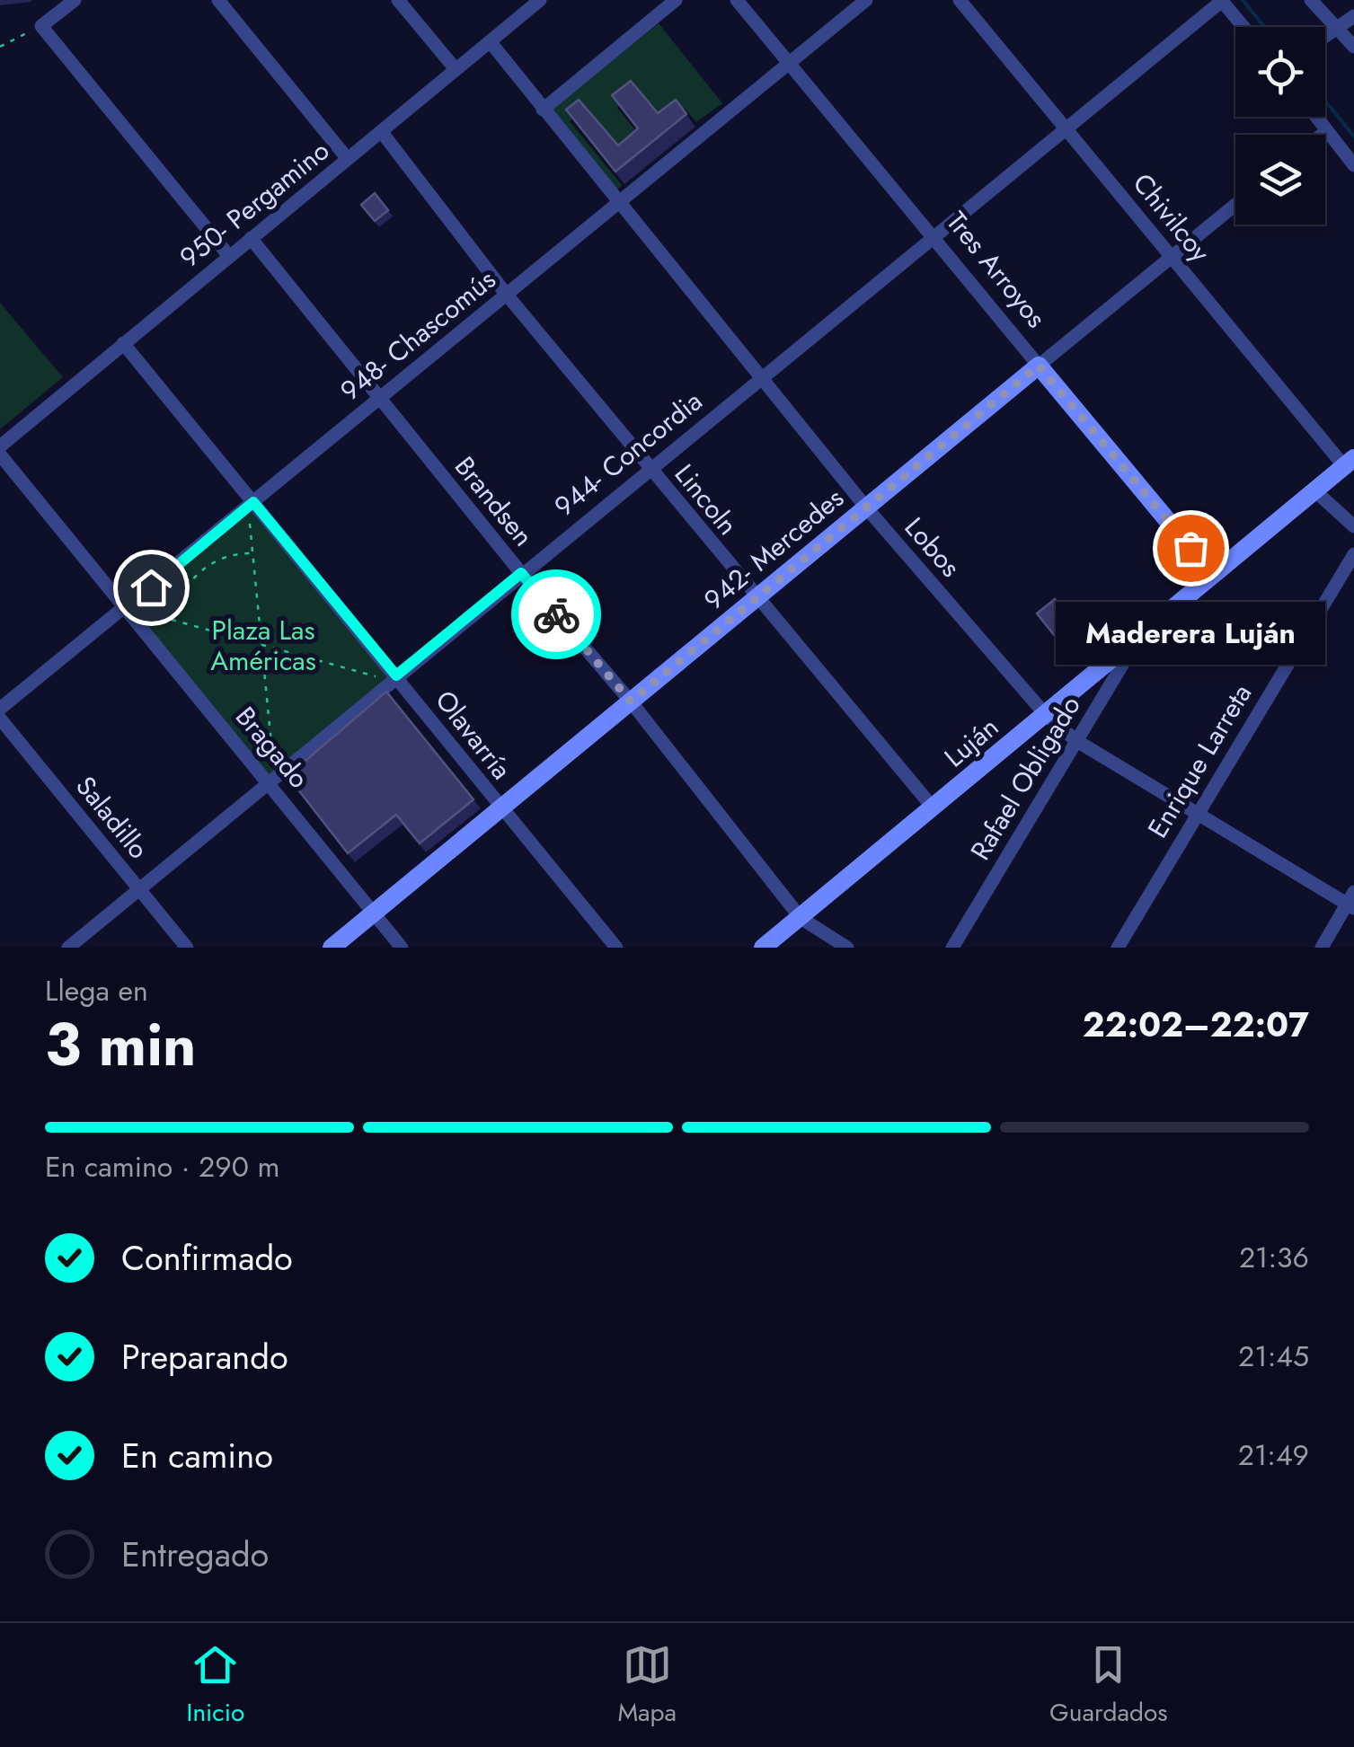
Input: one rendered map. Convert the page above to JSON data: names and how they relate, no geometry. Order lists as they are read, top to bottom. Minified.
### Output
{"streets":{"main road":["Tres Arroyos","942- Mercedes","Luján"],"street":["950- Pergamino","Chivilcoy","948- Chascomús","944- Concordia","Lincoln","Brandsen","Lobos","Olavarría","Bragado","Enrique Larreta","Rafael Obligado","Saladillo"]},"crossings":[["950- Pergamino","Lincoln"],["950- Pergamino","Brandsen"],["950- Pergamino","Lobos"],["950- Pergamino","Olavarría"],["Chivilcoy","944- Concordia"],["Chivilcoy","942- Mercedes"],["Chivilcoy","Luján"],["Tres Arroyos","948- Chascomús"],["Tres Arroyos","944- Concordia"],["Tres Arroyos","942- Mercedes"],["Tres Arroyos","Luján"],["948- Chascomús","Lincoln"],["948- Chascomús","Brandsen"],["948- Chascomús","Lobos"],["948- Chascomús","Olavarría"],["948- Chascomús","Bragado"],["944- Concordia","Lincoln"],["944- Concordia","Brandsen"],["944- Concordia","Lobos"],["944- Concordia","Olavarría"],["944- Concordia","Bragado"],["944- Concordia","Saladillo"],["Lincoln","942- Mercedes"],["Lincoln","Luján"],["Brandsen","942- Mercedes"],["Brandsen","Luján"],["Lobos","942- Mercedes"],["Lobos","Luján"],["Lobos","Enrique Larreta"],["Lobos","Rafael Obligado"],["942- Mercedes","Olavarría"],["942- Mercedes","Bragado"],["Luján","Rafael Obligado"]],"parks":["Plaza Las Américas"],"places":["Maderera Luján"],"page":{"bubble":"Maderera Luján","heading":["3 min","Llega en","22:02–22:07"],"bar":"En camino · 290 m","list":[["Confirmado","21:36"],["Preparando","21:45"],["En camino","21:49"],"Entregado"],"tabs":["Inicio","Mapa","Guardados"]}}
